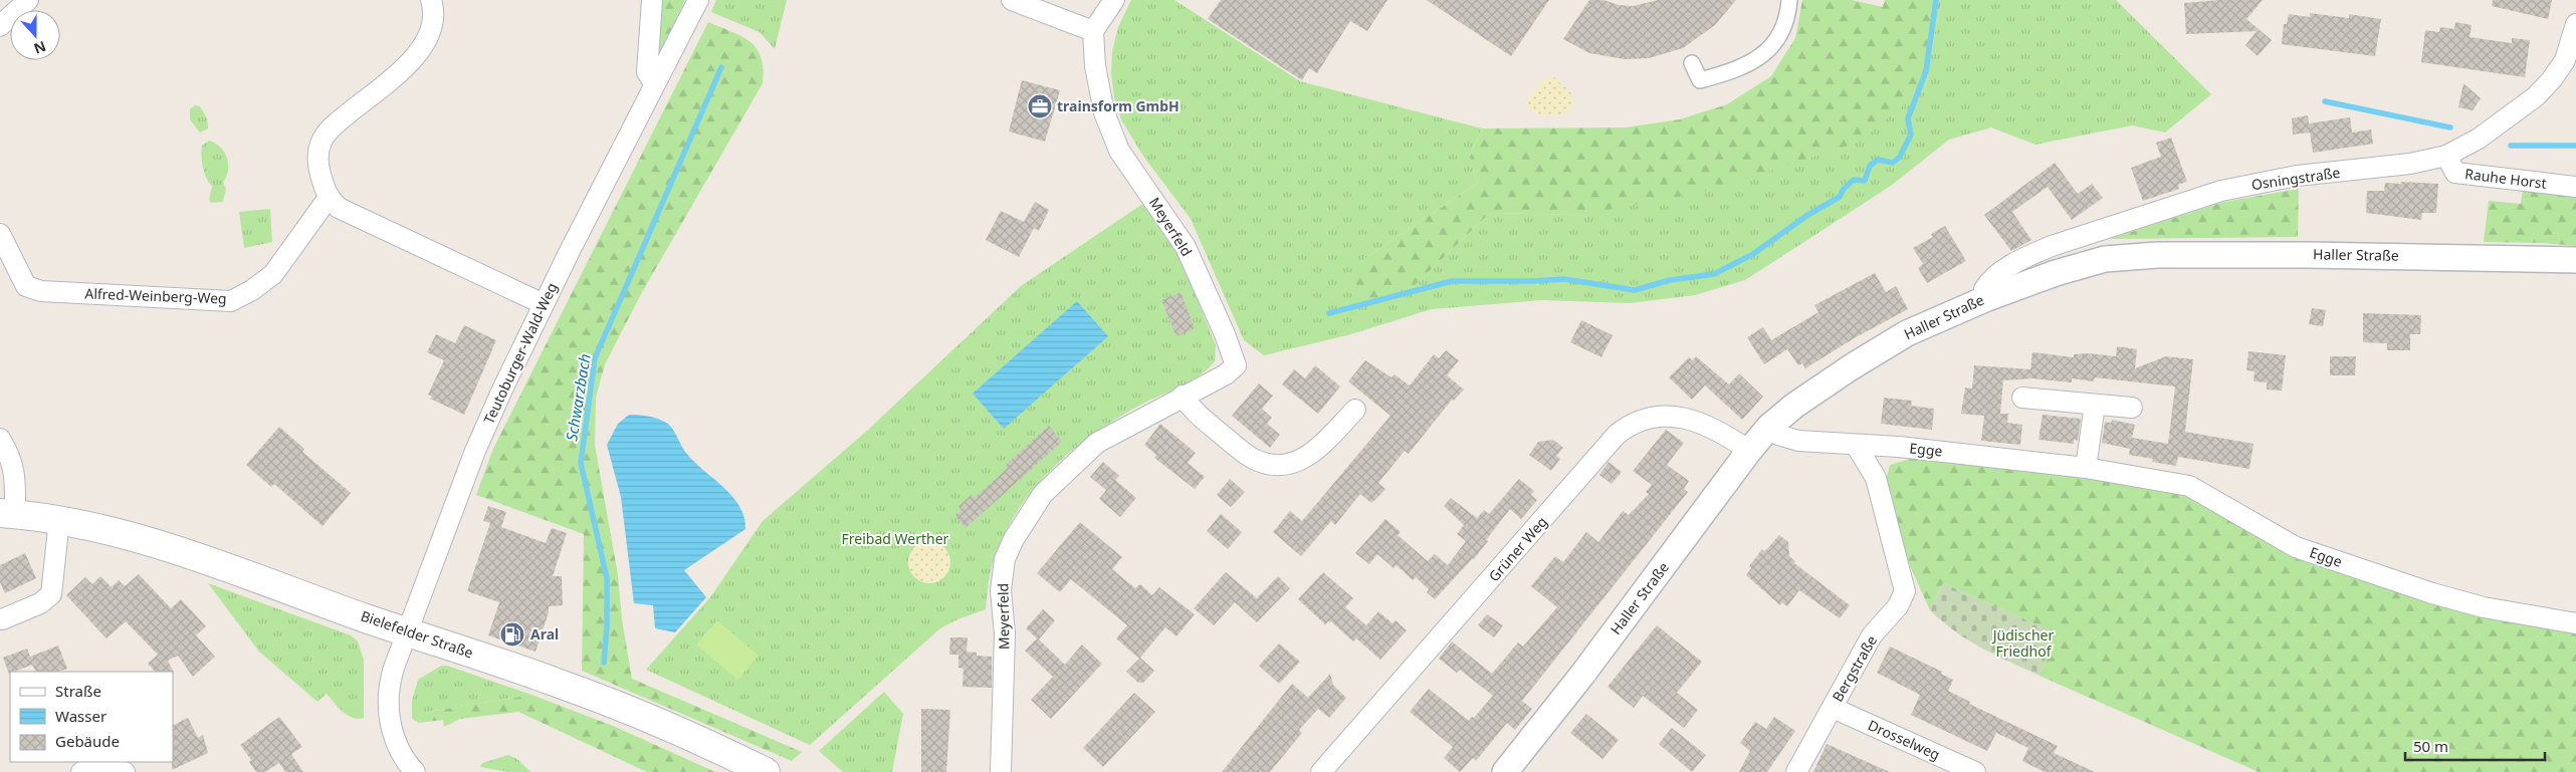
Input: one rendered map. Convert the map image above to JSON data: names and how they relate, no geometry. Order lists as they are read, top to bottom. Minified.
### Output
{"streets":{"main road":["Bielefelder Straße"],"street":["Osningstraße","Rauhe Horst","Meyerfeld","Haller Straße","Alfred-Weinberg-Weg","Teutoburger-Wald-Weg","Egge","Grüner Weg","Bergstraße","Drosselweg"]},"crossings":[["Osningstraße","Rauhe Horst"],["Osningstraße","Haller Straße"],["Haller Straße","Egge"],["Haller Straße","Grüner Weg"],["Teutoburger-Wald-Weg","Bielefelder Straße"],["Egge","Bergstraße"],["Bergstraße","Drosselweg"]],"water":["Schwarzbach"],"parks":["Freibad Werther","Jüdischer Friedhof"],"places":{"office":["trainsform GmbH"],"fuel station":["Aral"]},"legend":["Straße","Wasser","Gebäude"],"scale_bar":"50 m","north":"bottom"}
